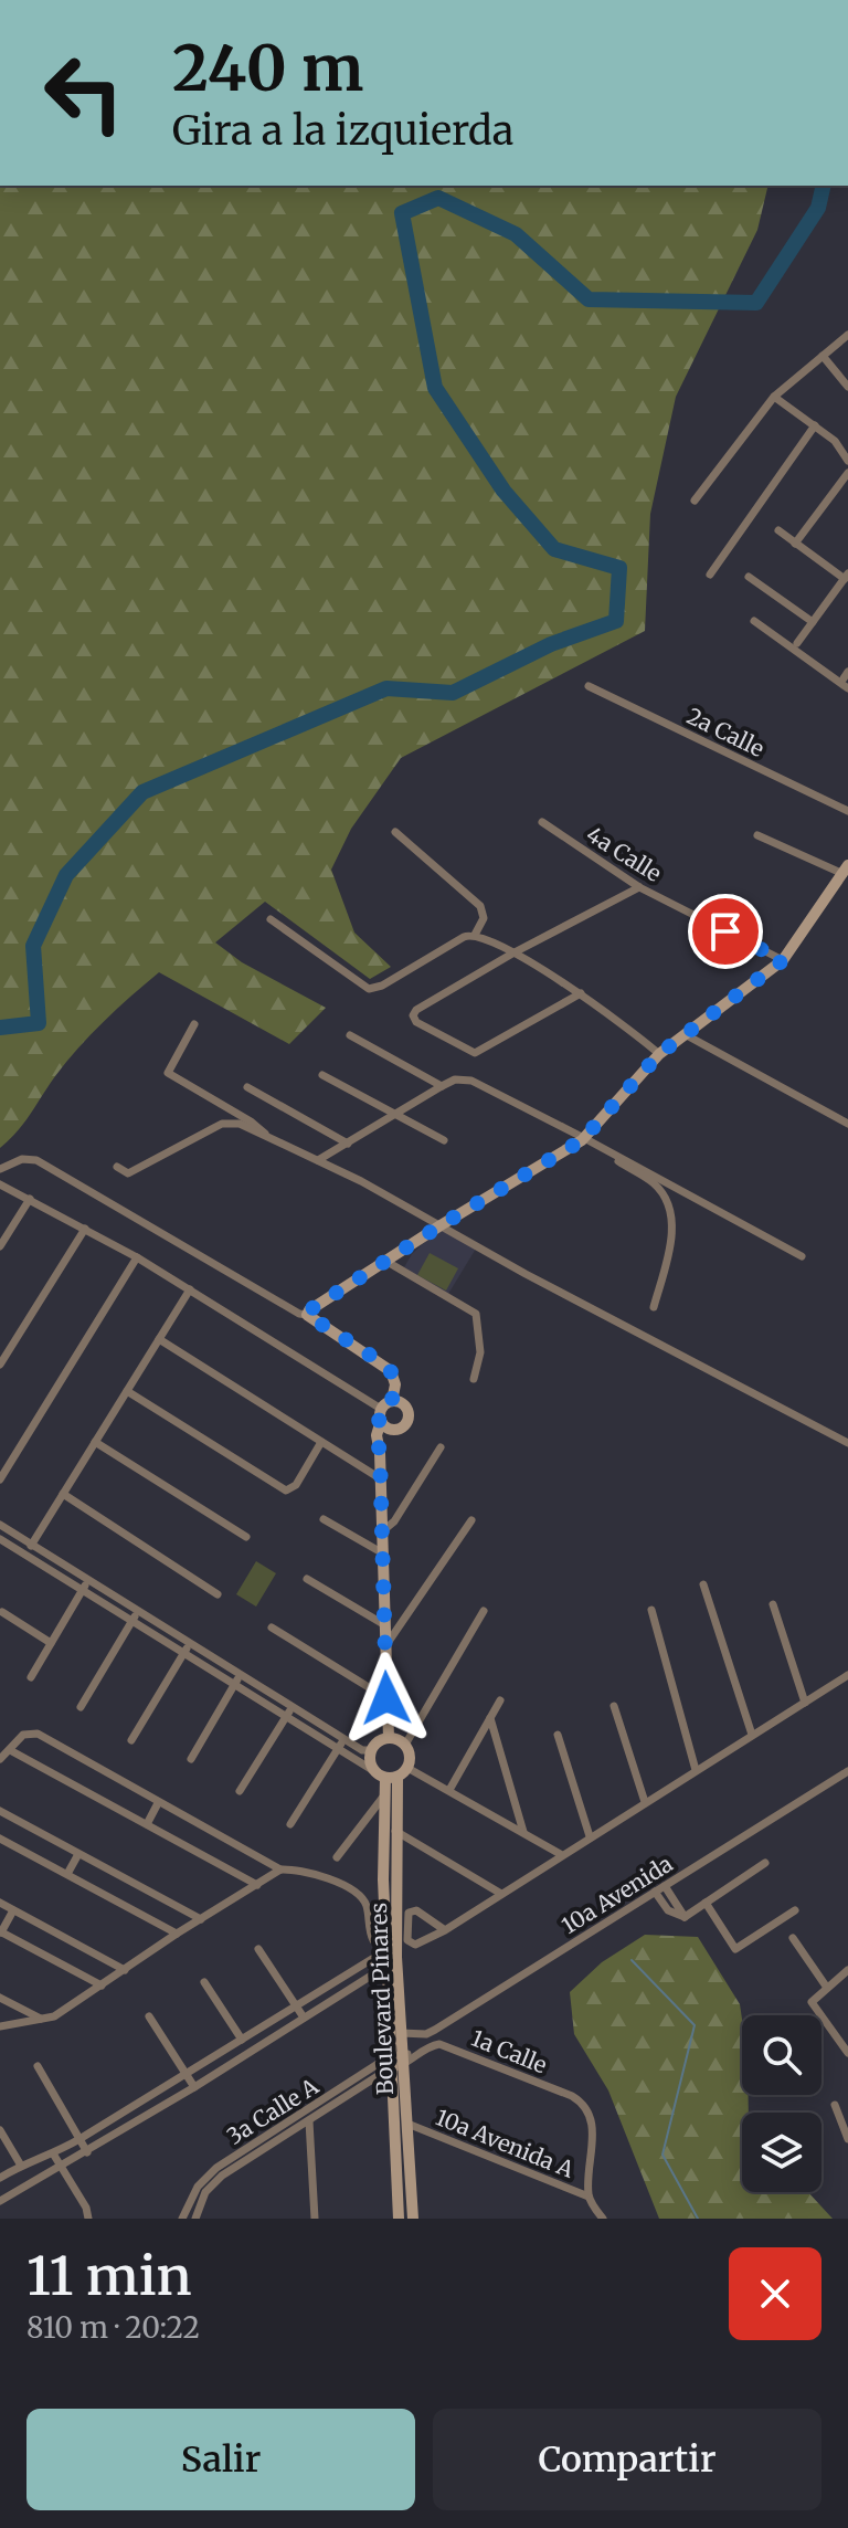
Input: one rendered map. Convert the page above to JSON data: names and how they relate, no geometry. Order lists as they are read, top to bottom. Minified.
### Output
{"streets":{"street":["2a Calle","4a Calle","10a Avenida","Boulevard Pinares","1a Calle","3a Calle A","10a Avenida A"]},"crossings":[["10a Avenida","Boulevard Pinares"],["Boulevard Pinares","1a Calle"],["Boulevard Pinares","3a Calle A"],["Boulevard Pinares","10a Avenida A"],["1a Calle","3a Calle A"],["1a Calle","10a Avenida A"]],"page":{"turn":["240 m","Gira a la izquierda"],"heading":["11 min","810 m · 20:22"],"buttons":["Salir","Compartir"]}}
